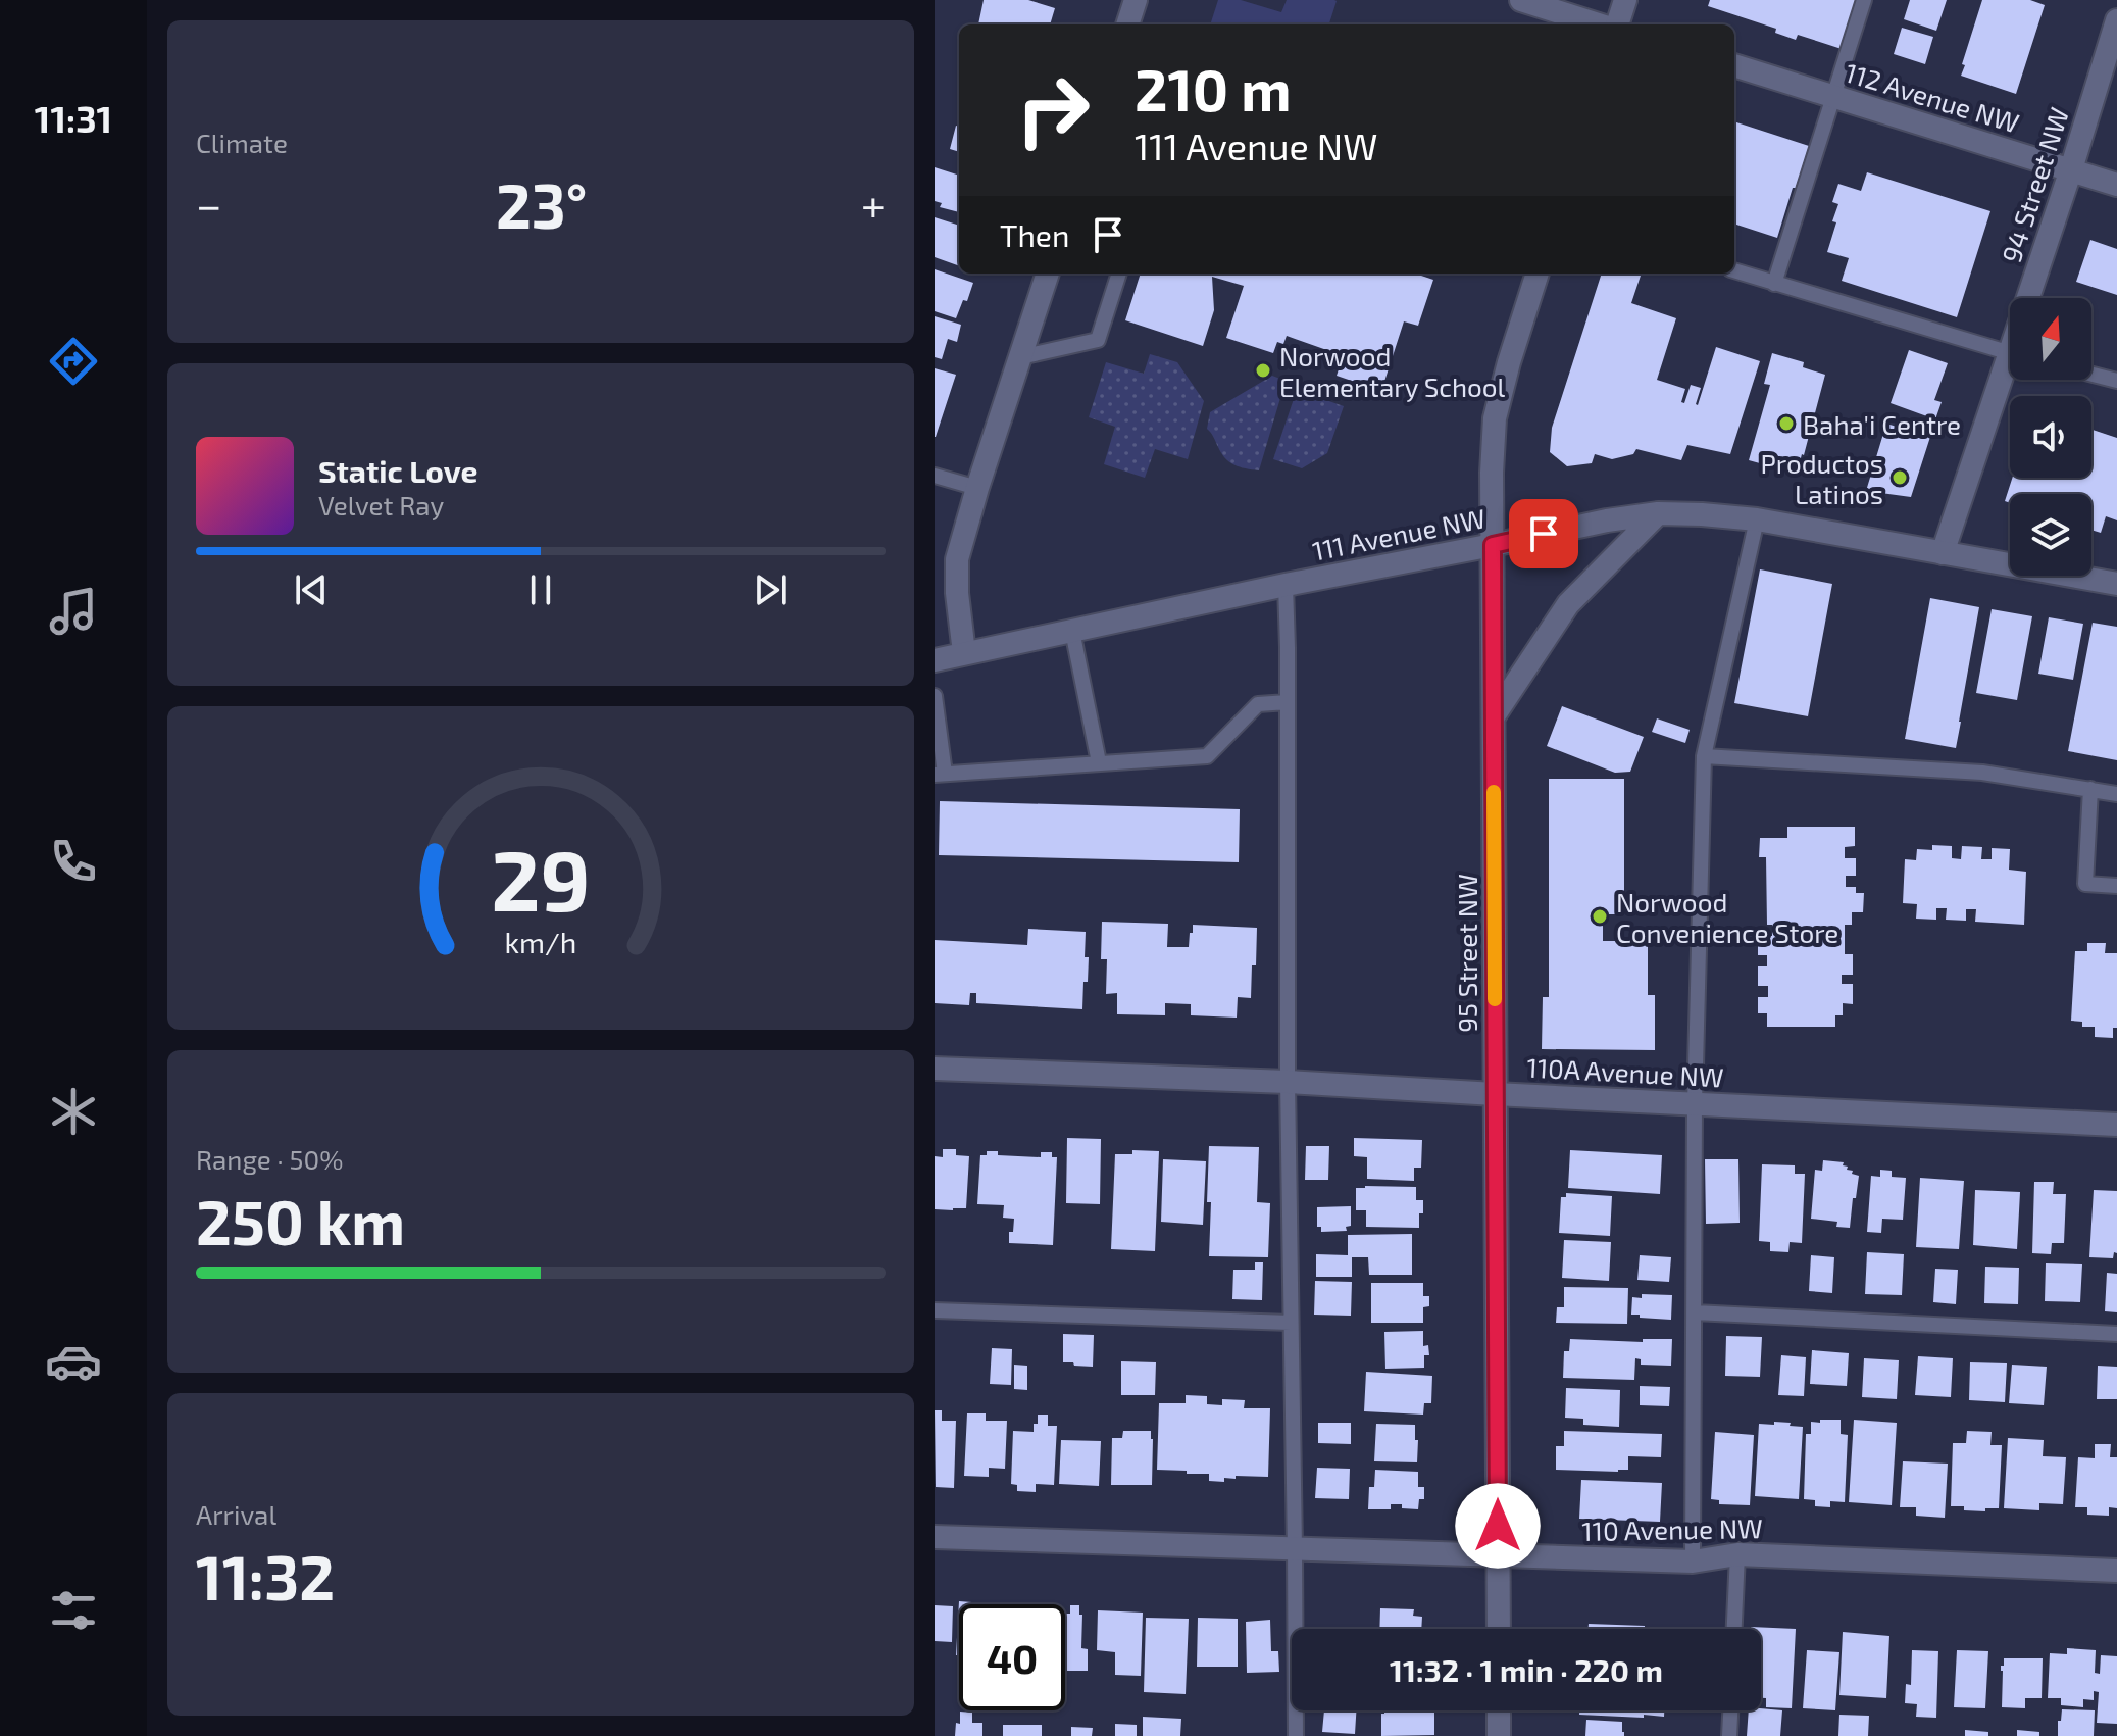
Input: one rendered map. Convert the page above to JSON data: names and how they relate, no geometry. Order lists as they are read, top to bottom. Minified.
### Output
{"streets":{"street":["112 Avenue NW","94 Street NW","111 Avenue NW","95 Street NW","110A Avenue NW","110 Avenue NW"]},"crossings":[["112 Avenue NW","94 Street NW"],["94 Street NW","111 Avenue NW"],["111 Avenue NW","95 Street NW"],["95 Street NW","110A Avenue NW"],["95 Street NW","110 Avenue NW"]],"places":["Norwood Elementary School","Baha'i Centre","Productos Latinos","Norwood Convenience Store"],"north":"top","page":{"tabs":"11:31","tile":["Climate",["Range · 50%","250 km"],["Arrival","11:32"]],"turn":["210 m","111 Avenue NW"],"heat":["−","23°","+"],"then":"Then","song":["Static Love","Velvet Ray"],"limit":"40","trip":"11:32 · 1 min · 220 m","gauge":["29","km/h"]}}
